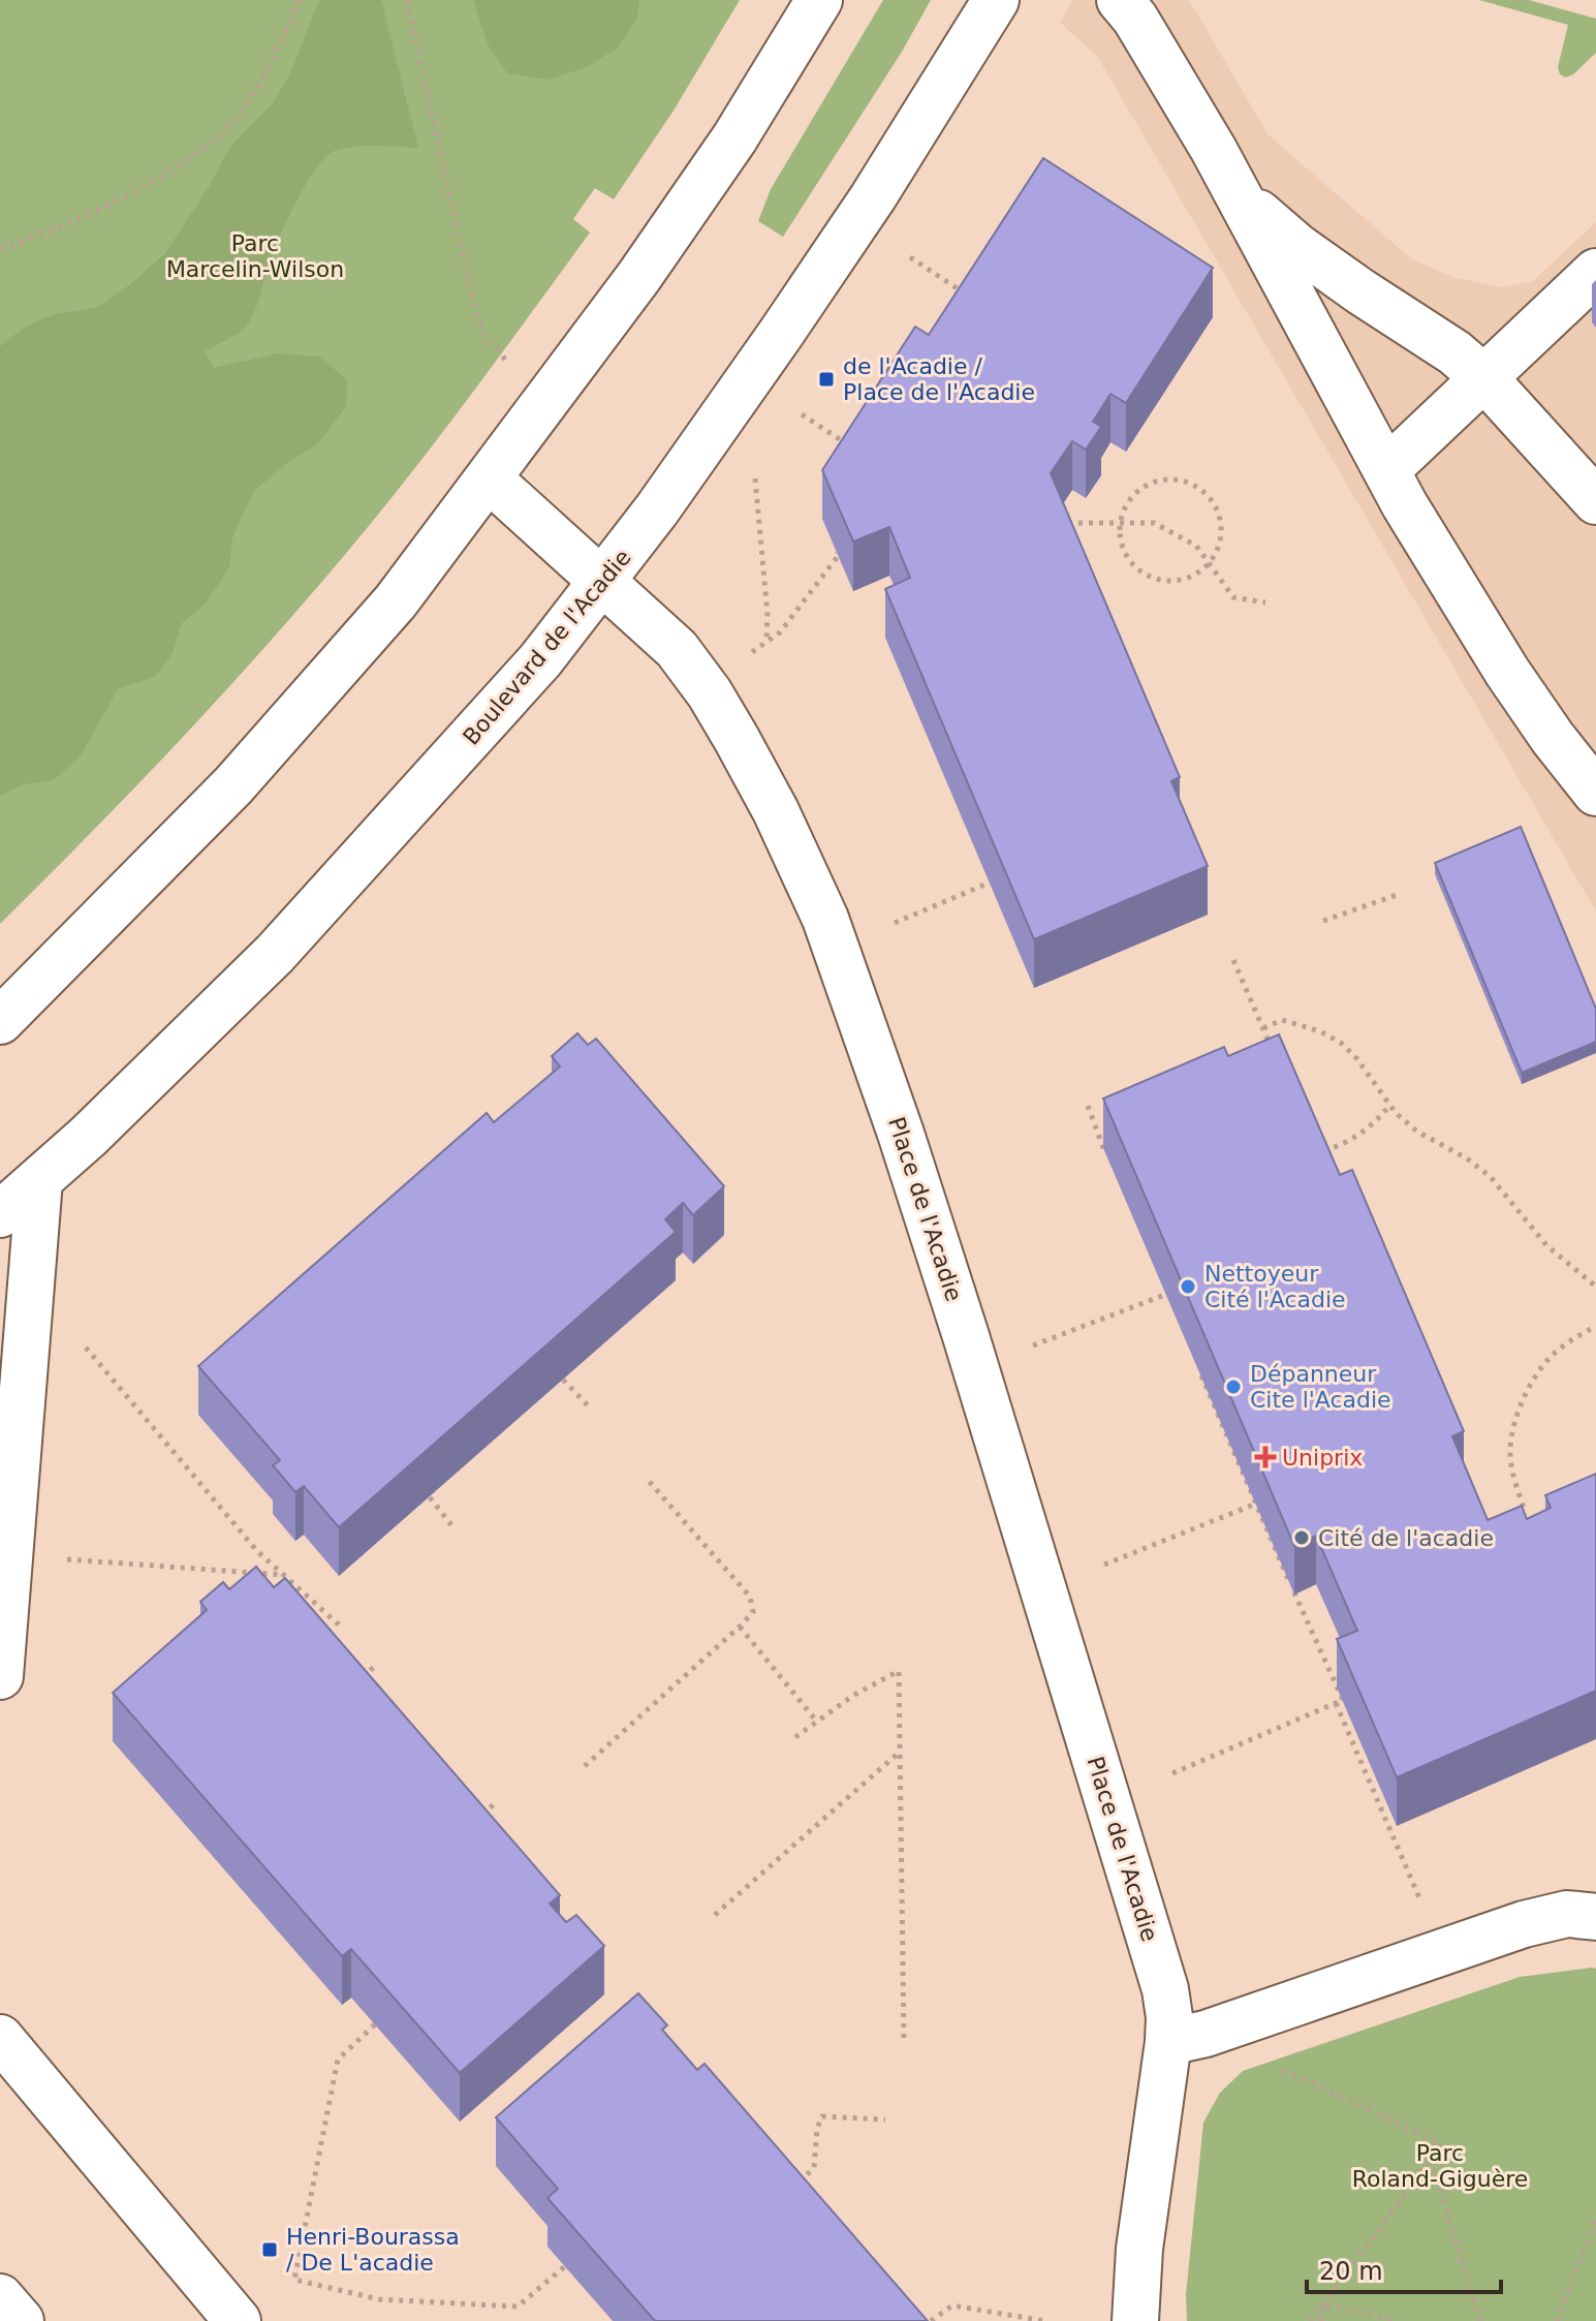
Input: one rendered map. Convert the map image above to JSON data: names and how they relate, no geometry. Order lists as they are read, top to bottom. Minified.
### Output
{"streets":{"main road":["Boulevard de l'Acadie","Place de l'Acadie"]},"crossings":[["Boulevard de l'Acadie","Place de l'Acadie"]],"parks":["Parc Marcelin-Wilson","Parc Roland-Giguère"],"places":{"transit":["de l'Acadie / Place de l'Acadie","Henri-Bourassa / De L'acadie"],"other":["Nettoyeur Cité l'Acadie","Dépanneur Cite l'Acadie","Cité de l'acadie"],"health":["Uniprix"]},"scale_bar":"20 m"}
